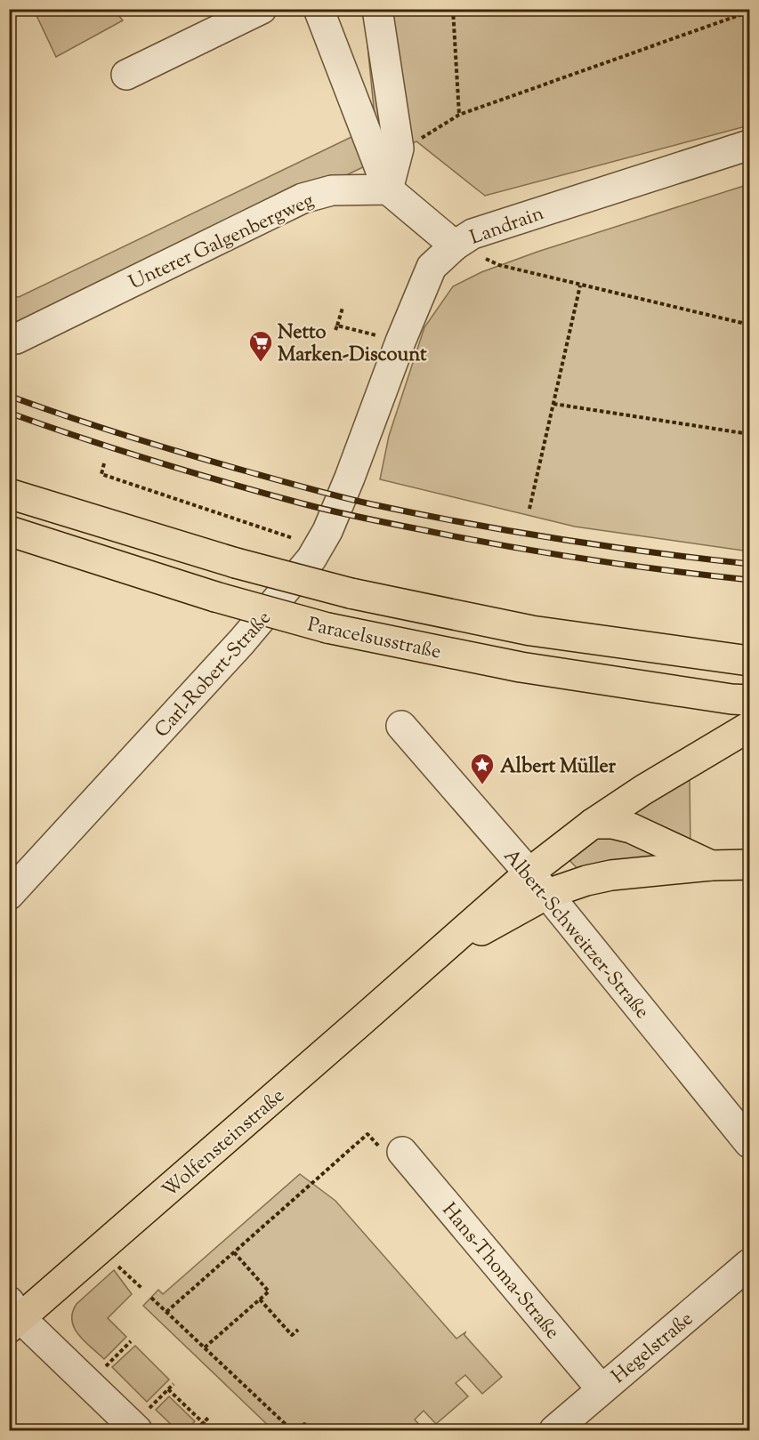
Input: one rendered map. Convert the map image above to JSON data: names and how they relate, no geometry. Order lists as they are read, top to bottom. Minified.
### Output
{"streets":{"main road":["Paracelsusstraße","Wolfensteinstraße"],"street":["Landrain","Unterer Galgenbergweg","Carl-Robert-Straße","Albert-Schweitzer-Straße","Hans-Thoma-Straße","Hegelstraße"]},"crossings":[["Landrain","Carl-Robert-Straße"],["Albert-Schweitzer-Straße","Wolfensteinstraße"],["Hans-Thoma-Straße","Hegelstraße"]],"places":{"supermarket":["Netto Marken-Discount"],"place":["Albert Müller"]}}
